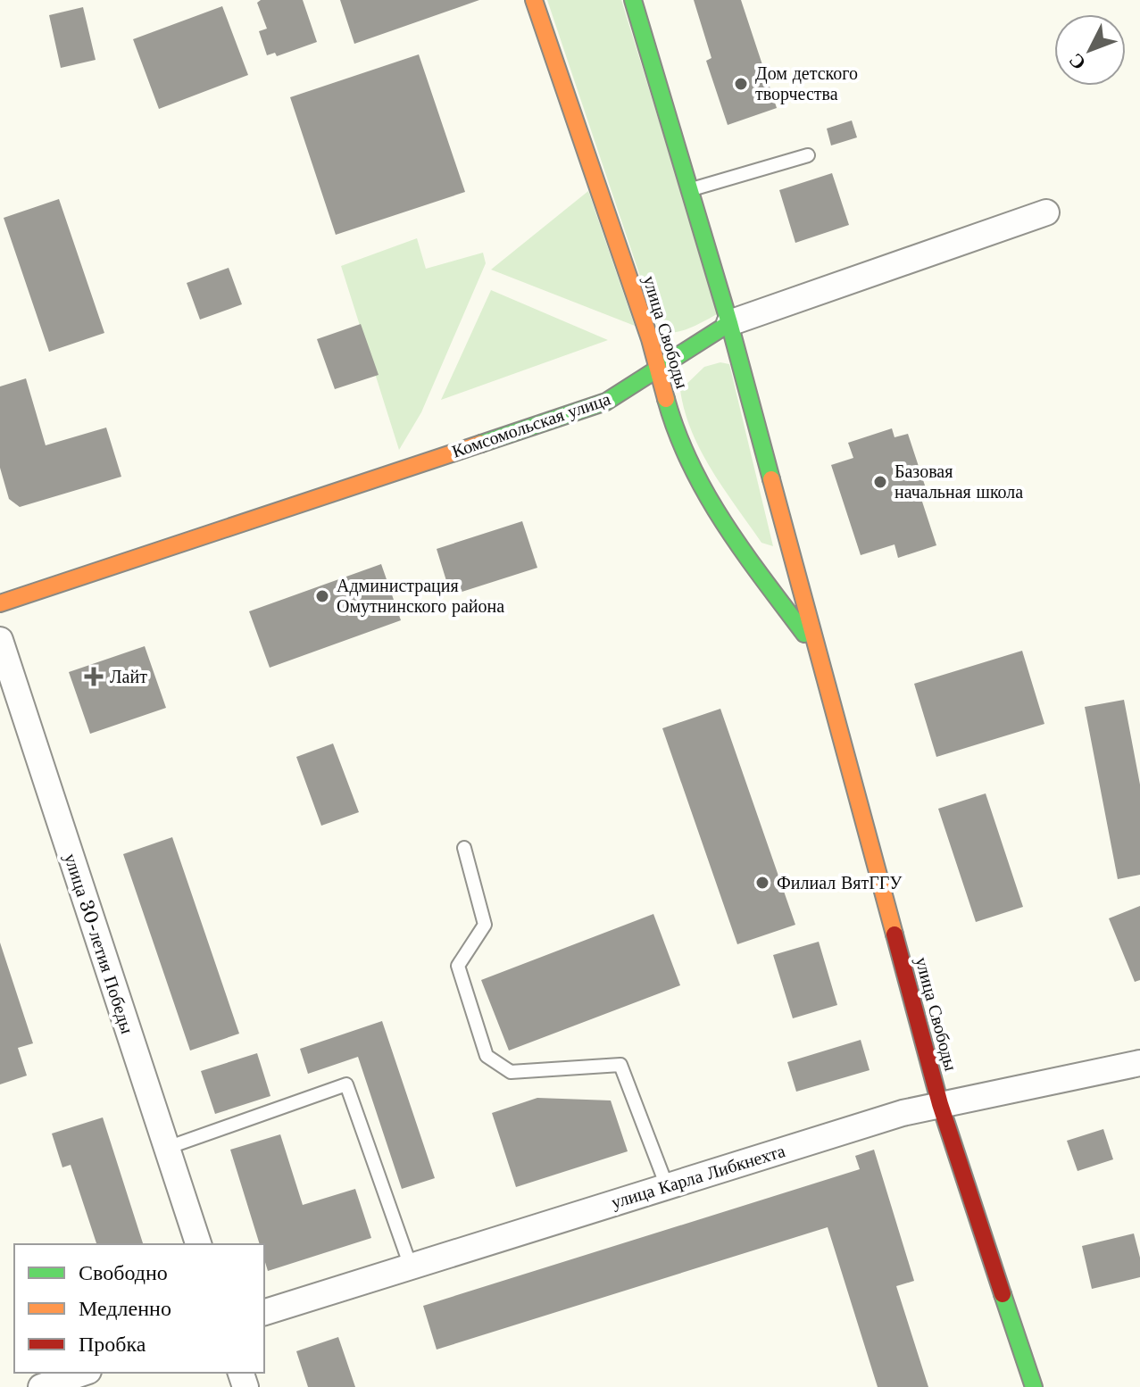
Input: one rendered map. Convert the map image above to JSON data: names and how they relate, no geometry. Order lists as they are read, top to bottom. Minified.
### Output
{"streets":{"main road":["улица Свободы","Комсомольская улица"],"street":["улица 30-летия Победы","улица Карла Либкнехта"]},"crossings":[["улица Свободы","Комсомольская улица"],["улица Свободы","улица Карла Либкнехта"]],"places":{"other":["Дом детского творчества","Базовая начальная школа","Администрация Омутнинского района","Филиал ВятГГУ"],"health":["Лайт"]},"legend":["Свободно","Медленно","Пробка"],"north":"bottom left"}
